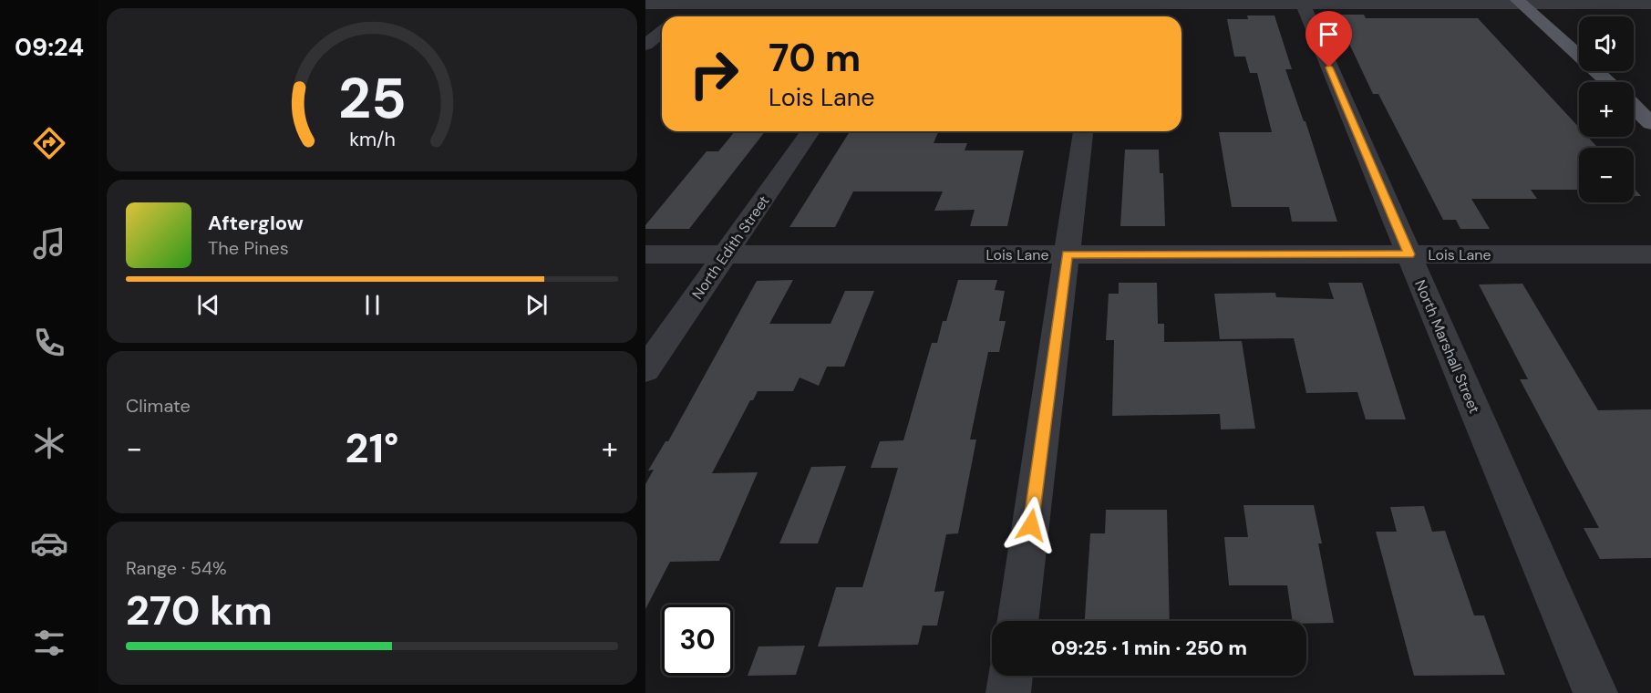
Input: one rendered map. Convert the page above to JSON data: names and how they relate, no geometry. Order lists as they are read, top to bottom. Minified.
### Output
{"streets":{"street":["North Edith Street","Lois Lane","North Marshall Street"]},"crossings":[["North Edith Street","Lois Lane"],["Lois Lane","North Marshall Street"]],"page":{"tabs":"09:24","map_buttons":["+","−"],"turn":["70 m","Lois Lane"],"song":["Afterglow","The Pines"],"tile":["Climate",["Range · 54%","270 km"]],"heat":["−","21°","+"],"limit":"30","trip":"09:25 · 1 min · 250 m","gauge":["25","km/h"]}}
